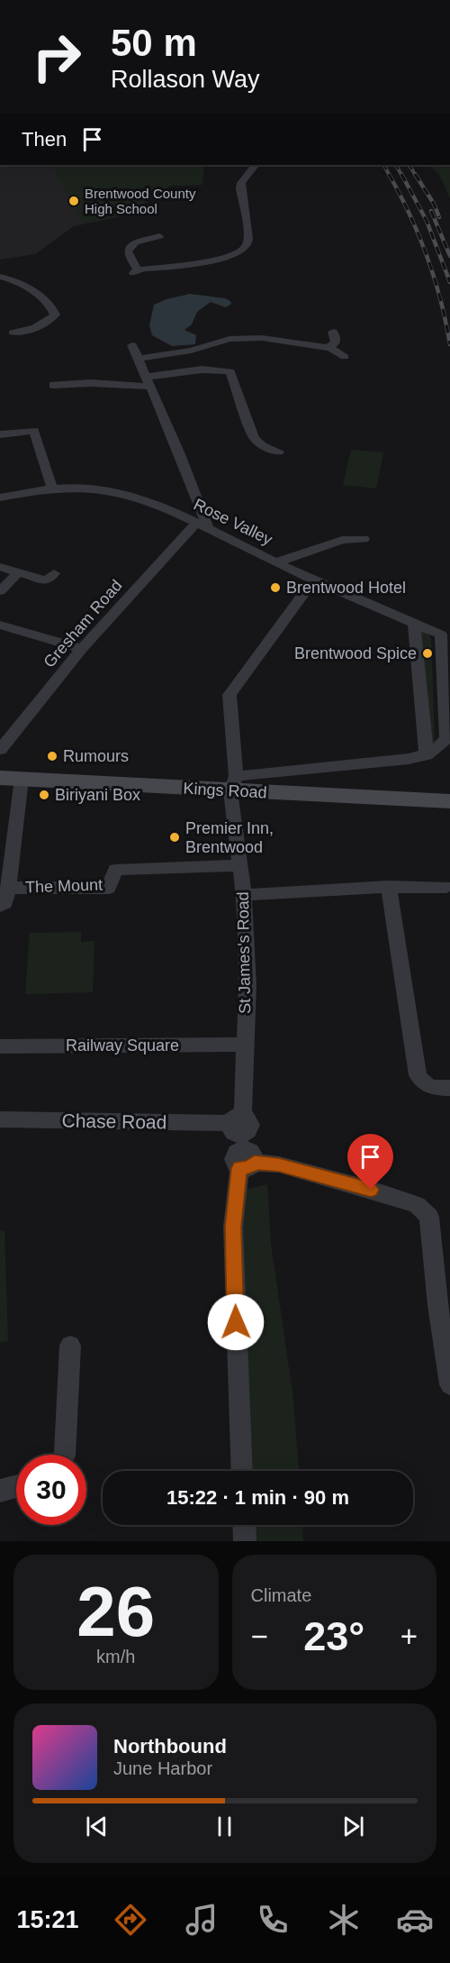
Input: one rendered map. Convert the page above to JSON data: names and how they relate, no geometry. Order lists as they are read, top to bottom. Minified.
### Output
{"streets":{"main road":["Kings Road"],"street":["Rose Valley","Gresham Road","The Mount","St James's Road","Railway Square","Chase Road"]},"crossings":[["Rose Valley","Gresham Road"],["Rose Valley","St James's Road"],["Kings Road","St James's Road"],["The Mount","St James's Road"],["St James's Road","Railway Square"],["St James's Road","Chase Road"]],"places":["Brentwood County High School","Brentwood Hotel","Brentwood Spice","Rumours","Biriyani Box","Premier Inn, Brentwood"],"page":{"turn":["50 m","Rollason Way"],"then":"Then","limit":"30","trip":"15:22 · 1 min · 90 m","tile":[["26","km/h"],"Climate"],"heat":["−","23°","+"],"song":["Northbound","June Harbor"],"tabs":"15:21"}}
